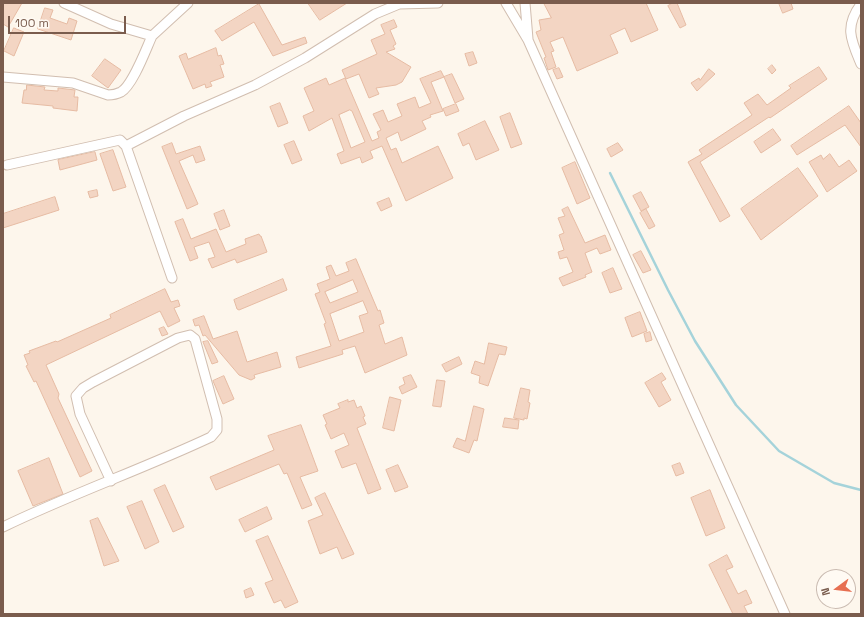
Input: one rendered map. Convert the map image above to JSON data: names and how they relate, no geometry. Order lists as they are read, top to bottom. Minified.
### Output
{"scale_bar":"100 m","north":"left"}
